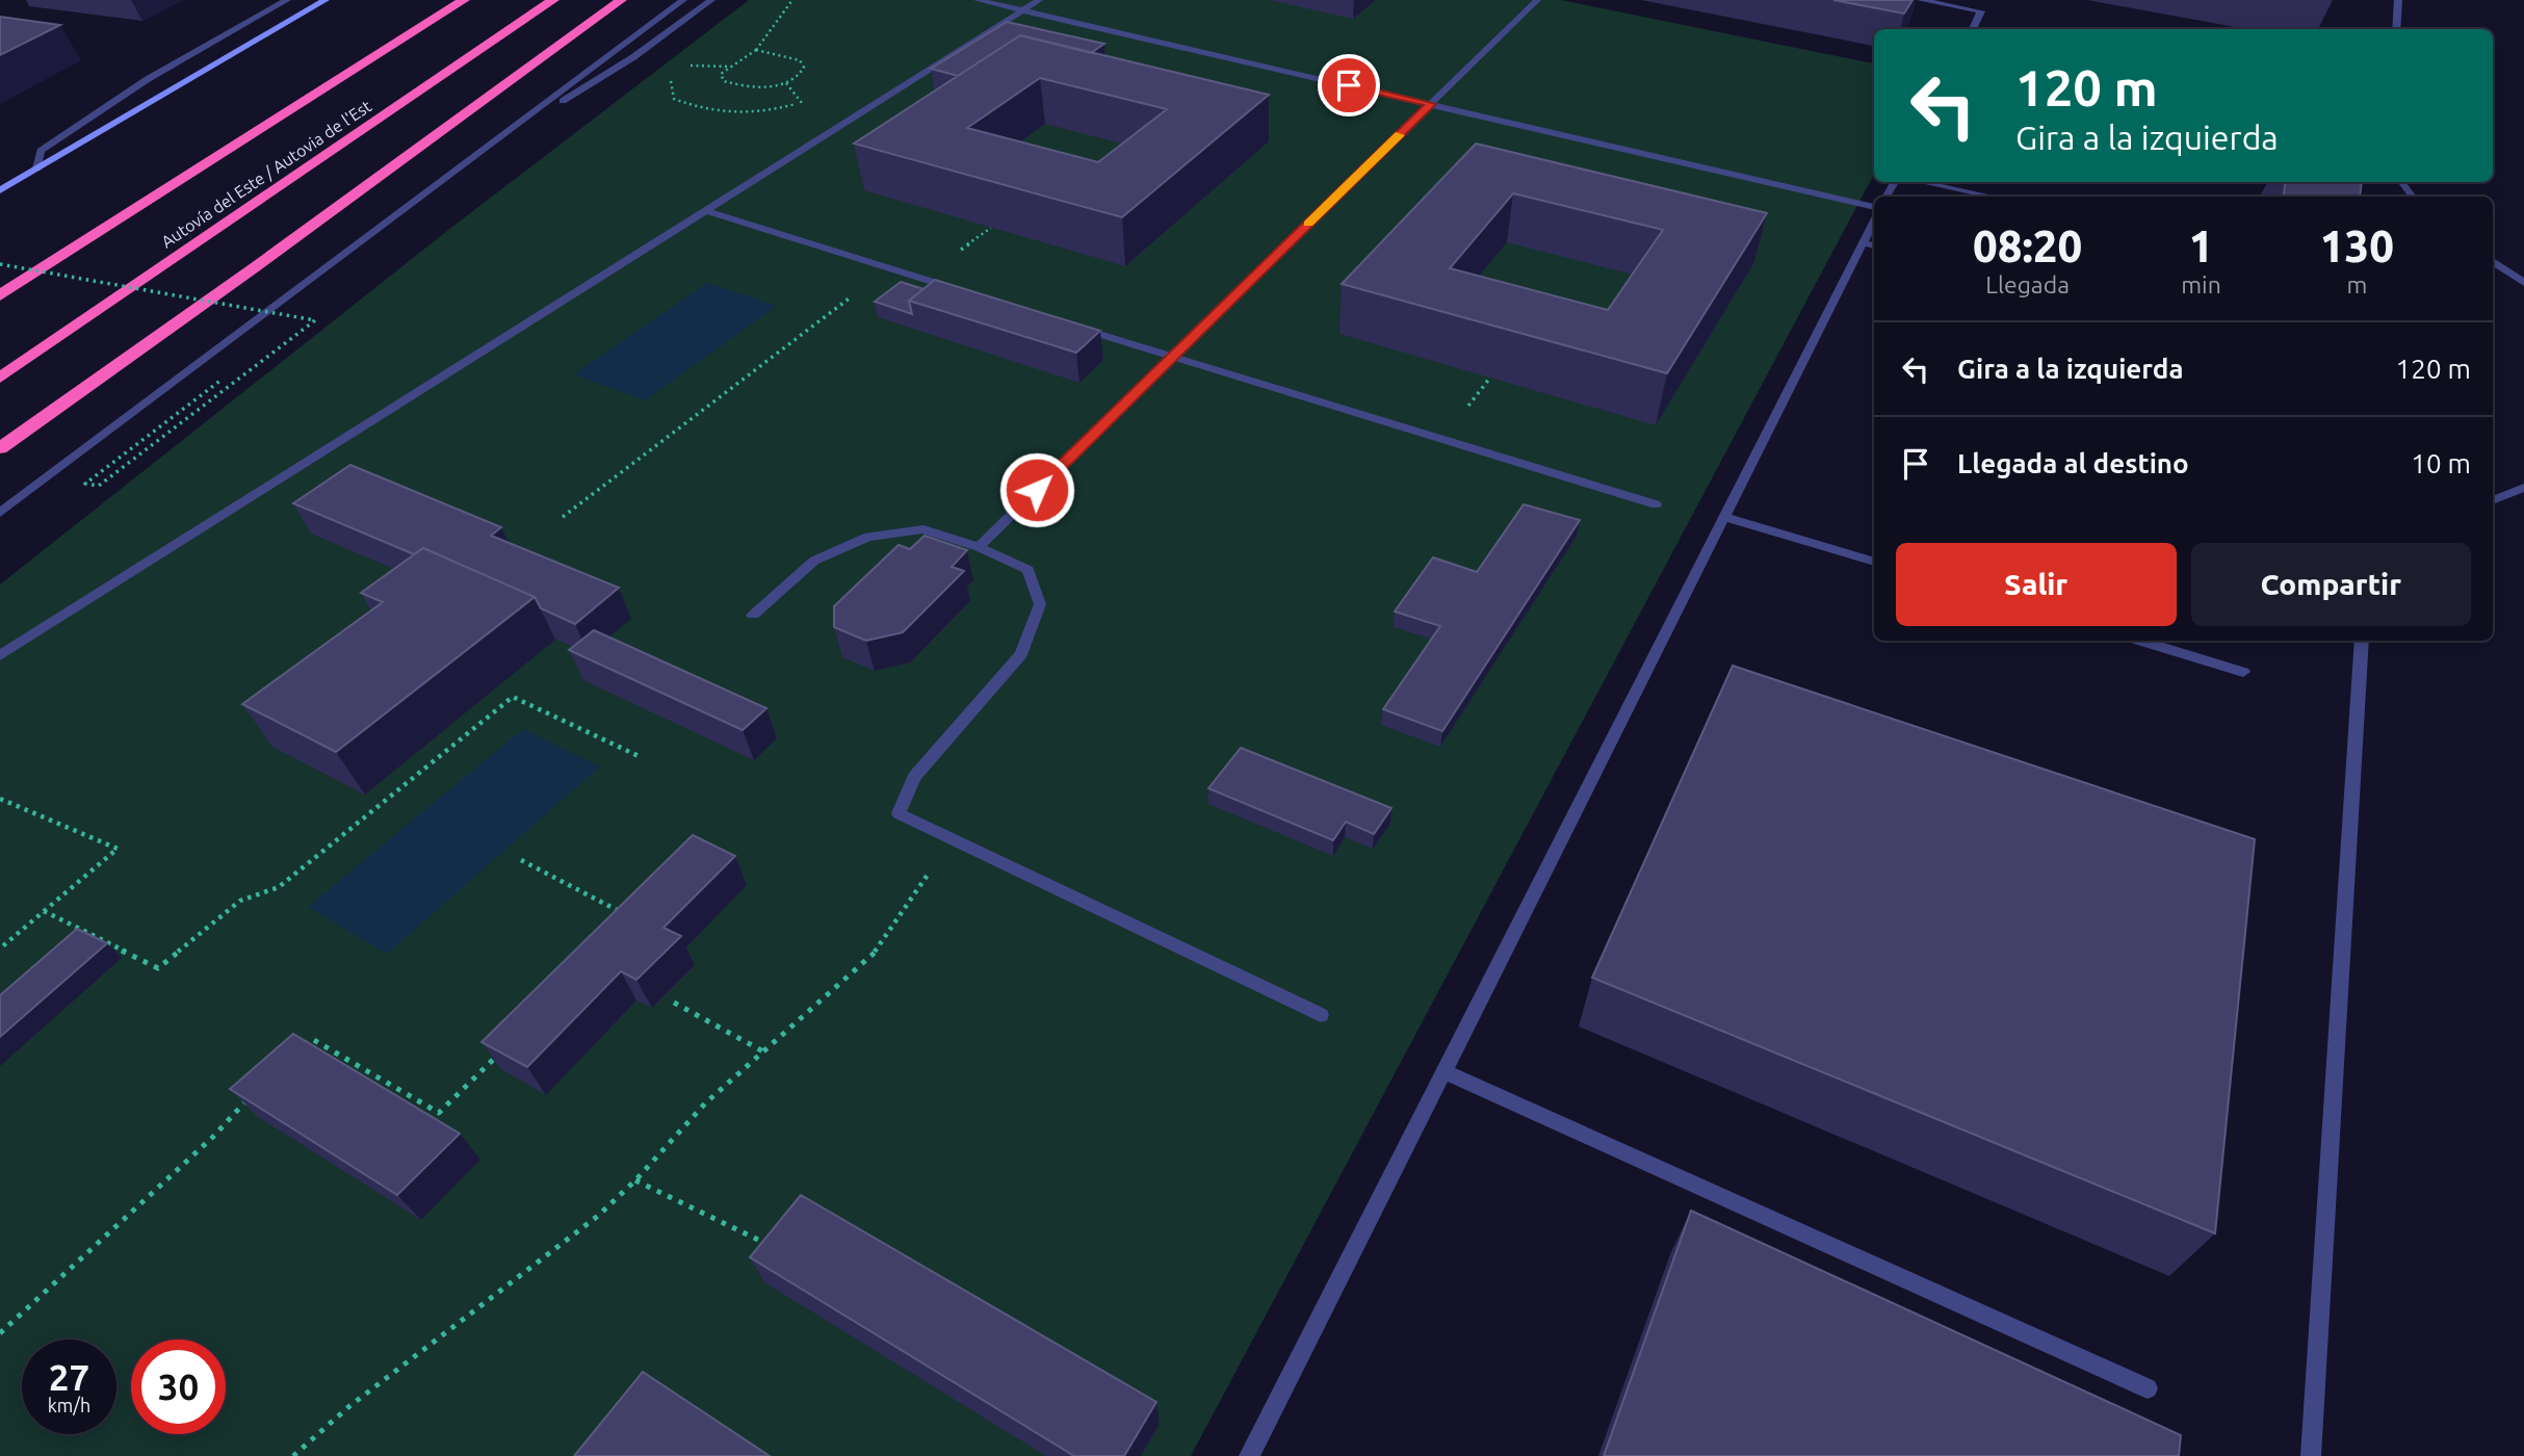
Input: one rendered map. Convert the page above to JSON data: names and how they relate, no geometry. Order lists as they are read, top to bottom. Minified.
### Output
{"streets":{"highway":["Autovía del Este / Autovia de l'Est"]},"page":{"turn":["120 m","Gira a la izquierda"],"eta":["08:20","Llegada","1","min","130","m"],"list":[{"name":"Gira a la izquierda","value":"120 m"},{"name":"Llegada al destino","value":"10 m"}],"buttons":["Salir","Compartir"],"speed":"27 km/h","limit":"30"}}
